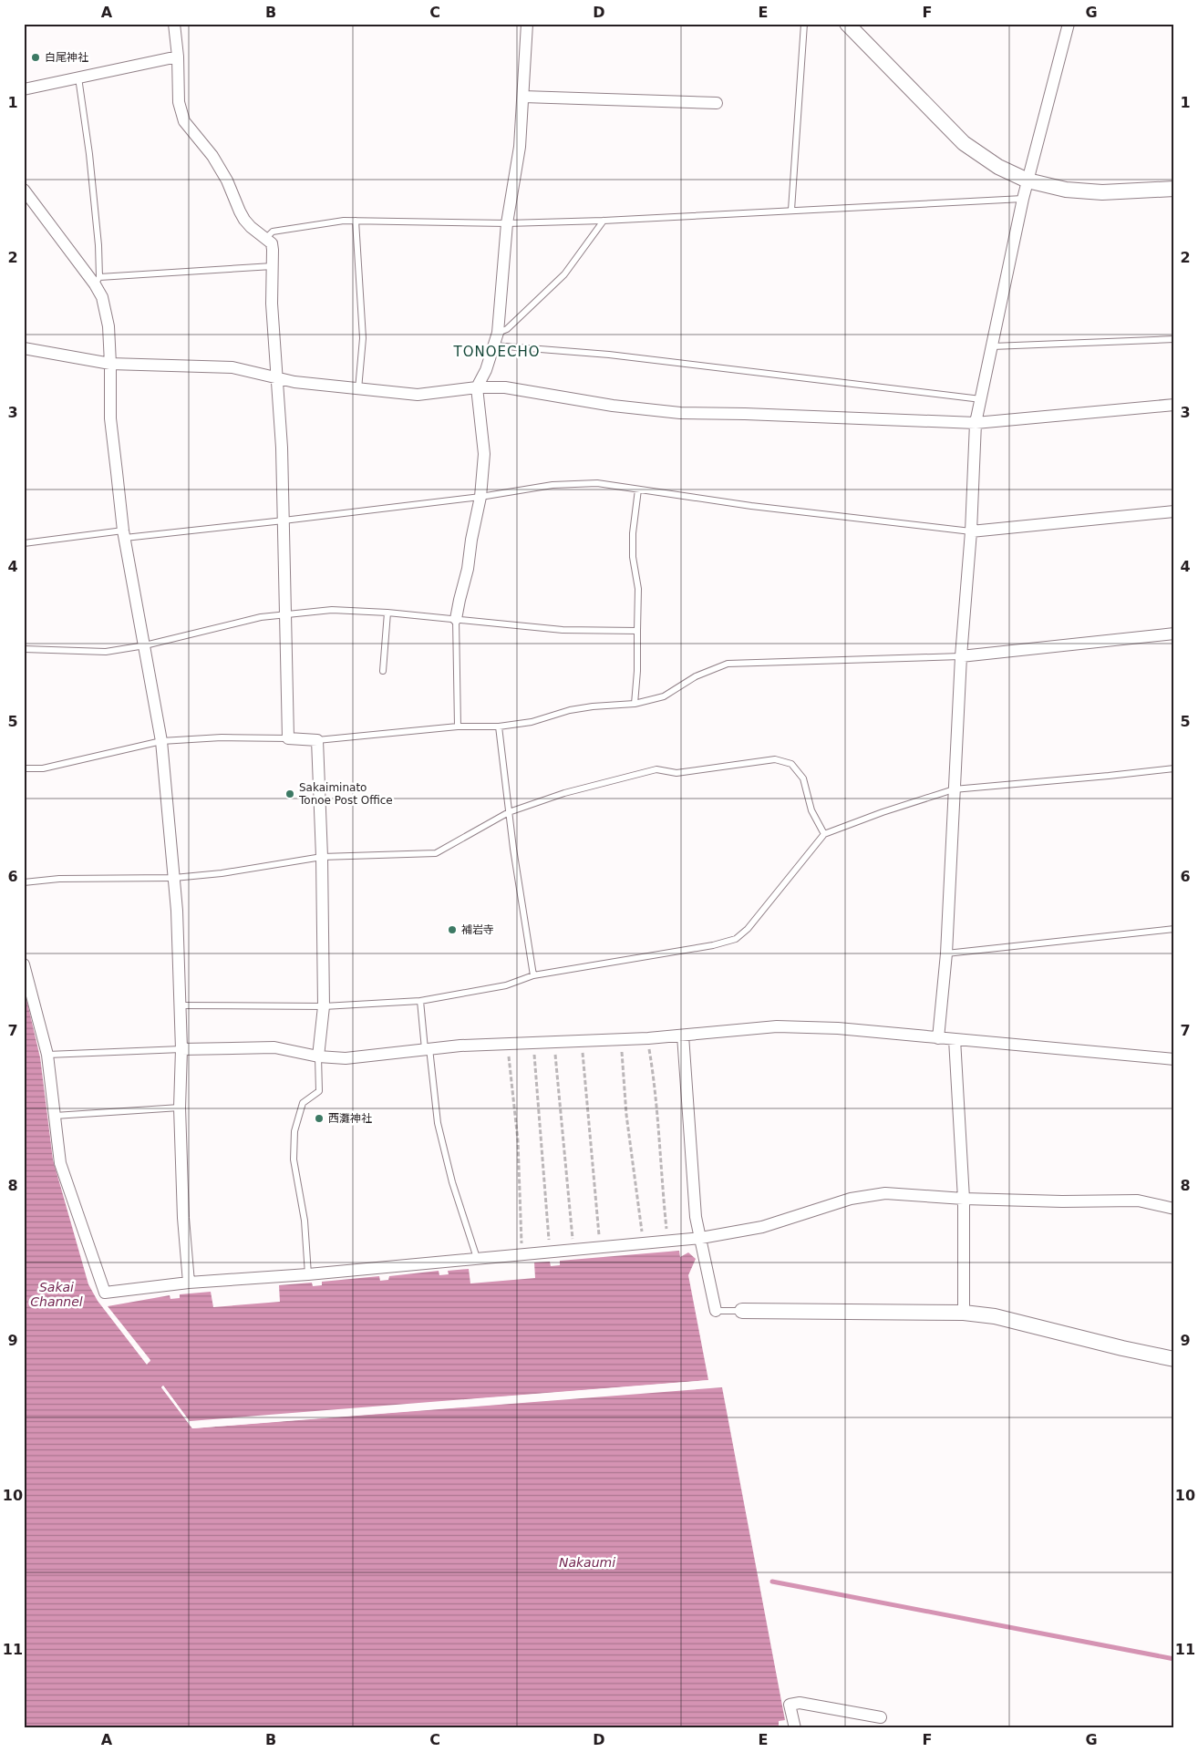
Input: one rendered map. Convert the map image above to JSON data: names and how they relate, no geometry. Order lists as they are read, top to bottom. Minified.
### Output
{"districts":["TONOECHO"],"water":["Sakai Channel","Nakaumi"],"places":["白尾神社","Sakaiminato Tonoe Post Office","補岩寺","西灘神社"],"grid":{"columns":["A","B","C","D","E","F","G"],"rows":["1","2","3","4","5","6","7","8","9","10","11"]}}
